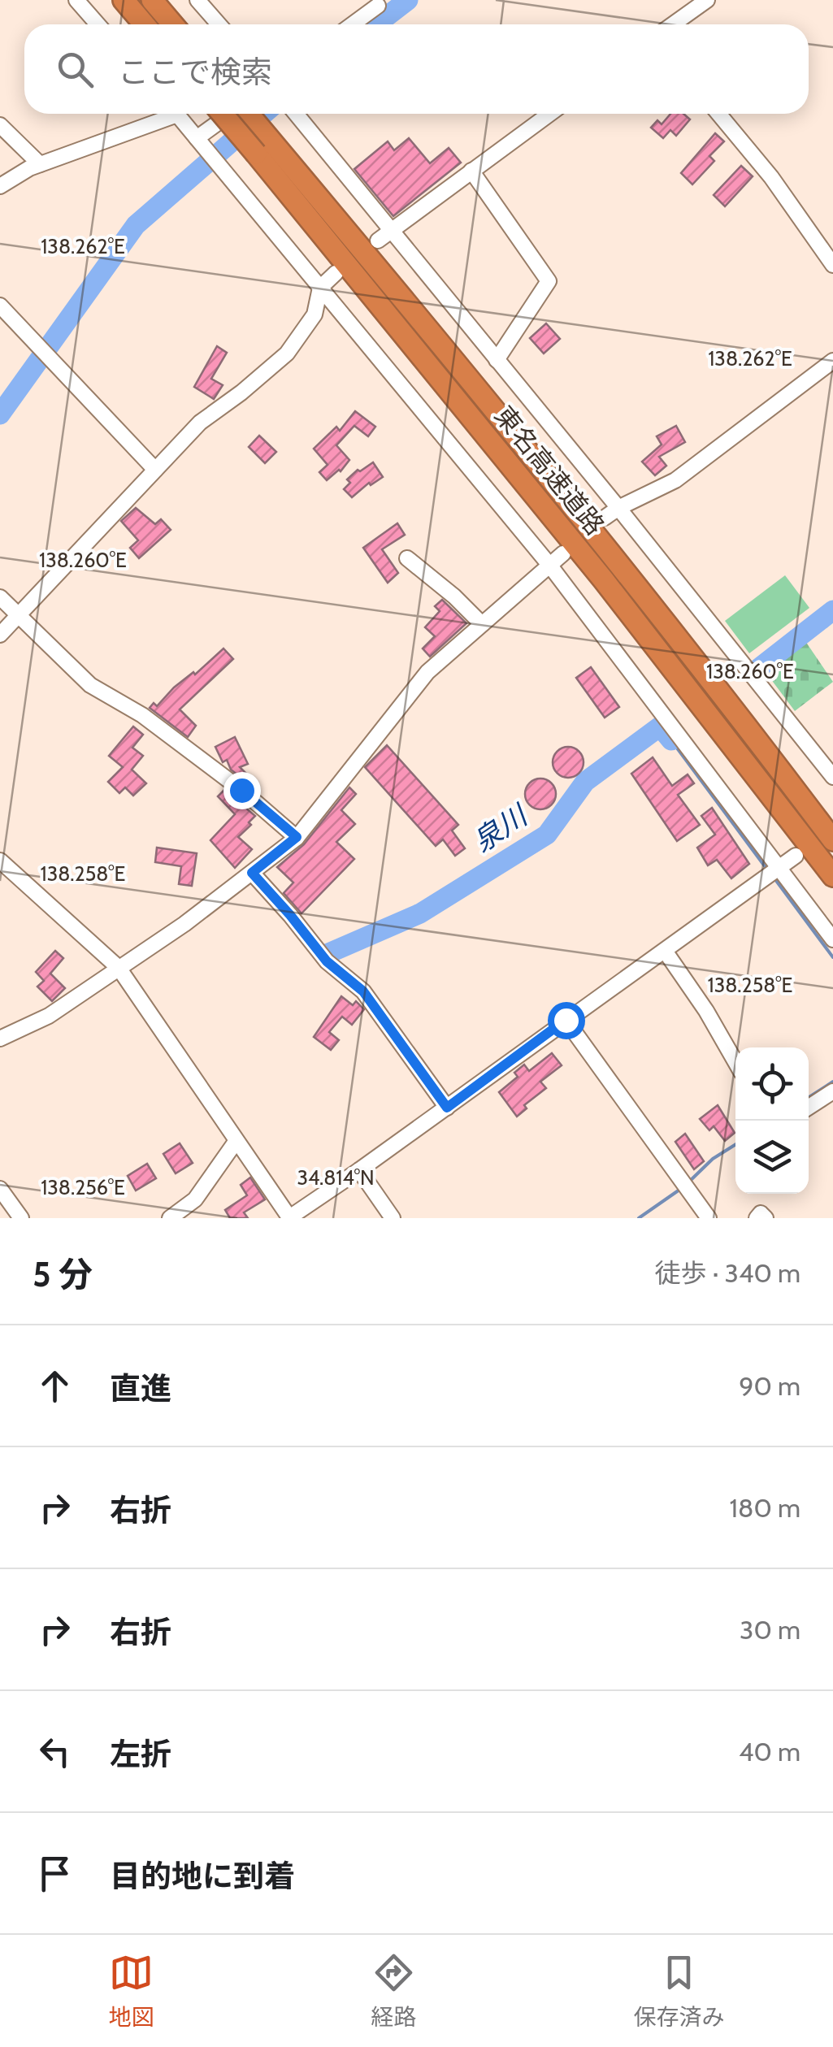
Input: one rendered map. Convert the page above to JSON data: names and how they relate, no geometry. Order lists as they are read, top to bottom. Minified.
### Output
{"streets":{"highway":["東名高速道路"]},"water":["泉川"],"page":{"search":"ここで検索","heading":["5 分","徒歩 · 340 m"],"list":[["直進","90 m"],["右折","180 m"],["右折","30 m"],["左折","40 m"],"目的地に到着"],"nav":["地図","経路","保存済み"]},"coordinates":["138.262°E","138.260°E","138.258°E","34.814°N","138.256°E"]}
